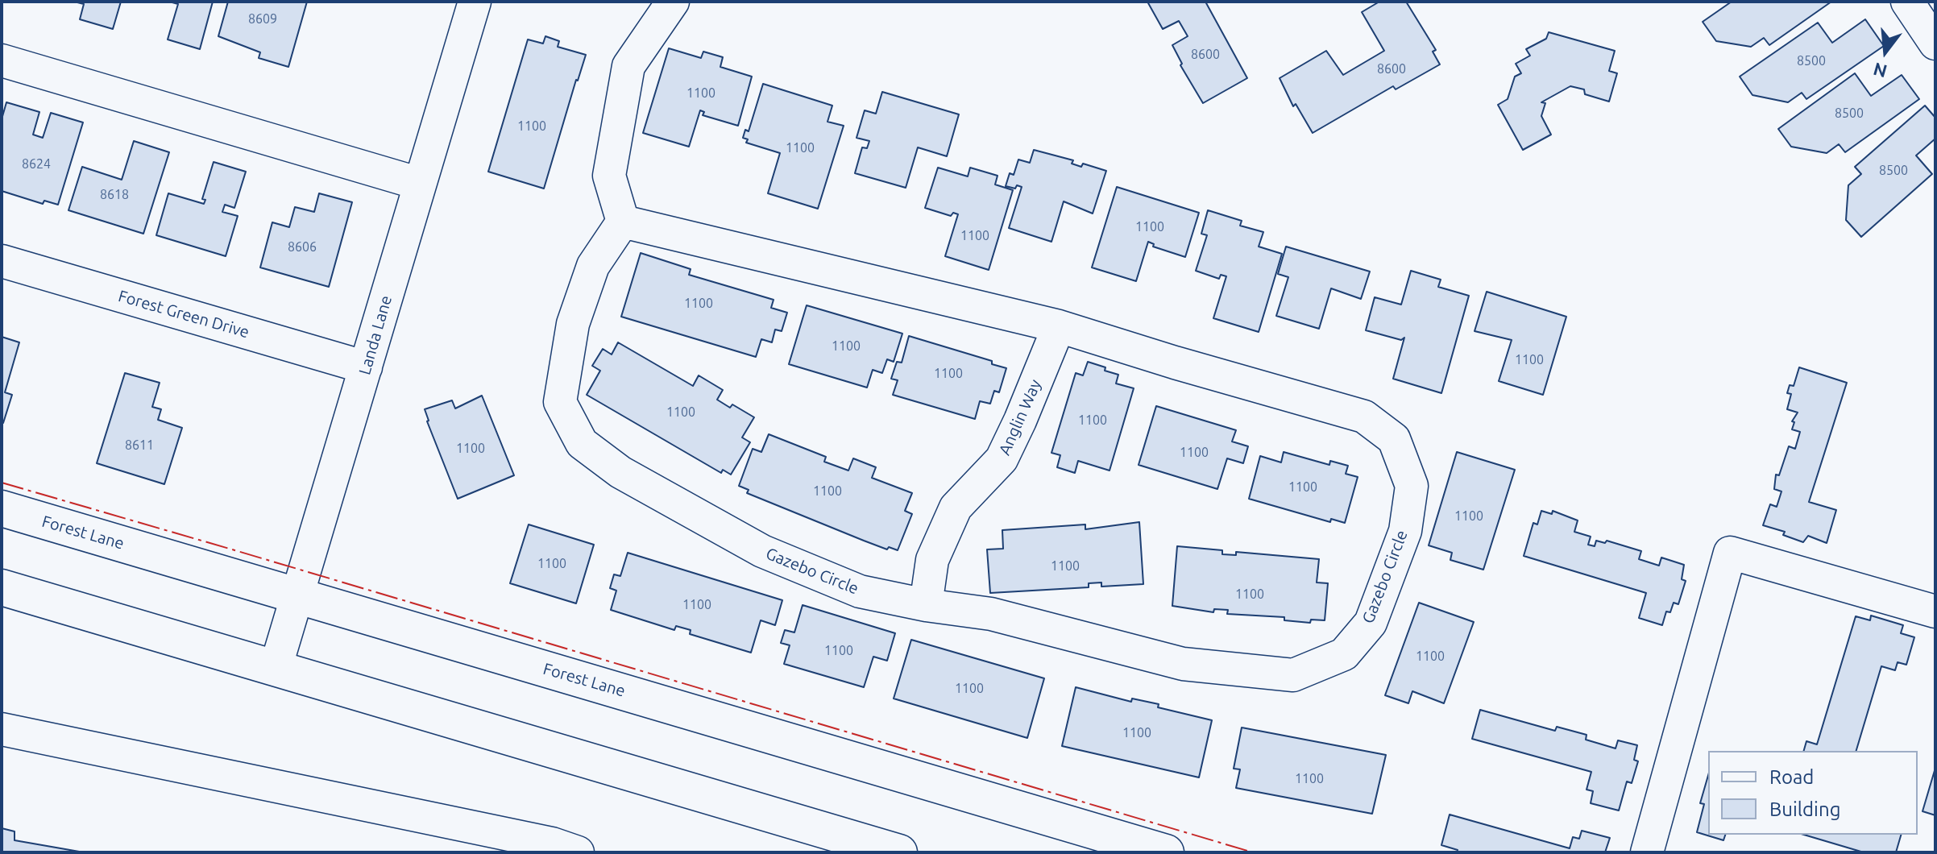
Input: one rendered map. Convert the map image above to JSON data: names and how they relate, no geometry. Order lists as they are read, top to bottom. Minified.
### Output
{"streets":{"main road":["Forest Lane"],"street":["Forest Green Drive","Landa Lane","Anglin Way","Gazebo Circle"]},"crossings":[["Forest Green Drive","Landa Lane"],["Landa Lane","Forest Lane"],["Anglin Way","Gazebo Circle"]],"house_numbers":["8609","8600","8500","8600","1100","8500","1100","1100","8624","8500","8618","1100","1100","8606","1100","1100","1100","1100","1100","1100","8611","1100","1100","1100","1100","1100","1100","1100","1100","1100","1100","1100","1100","1100","1100"],"legend":["Road","Building"],"north":"bottom"}
